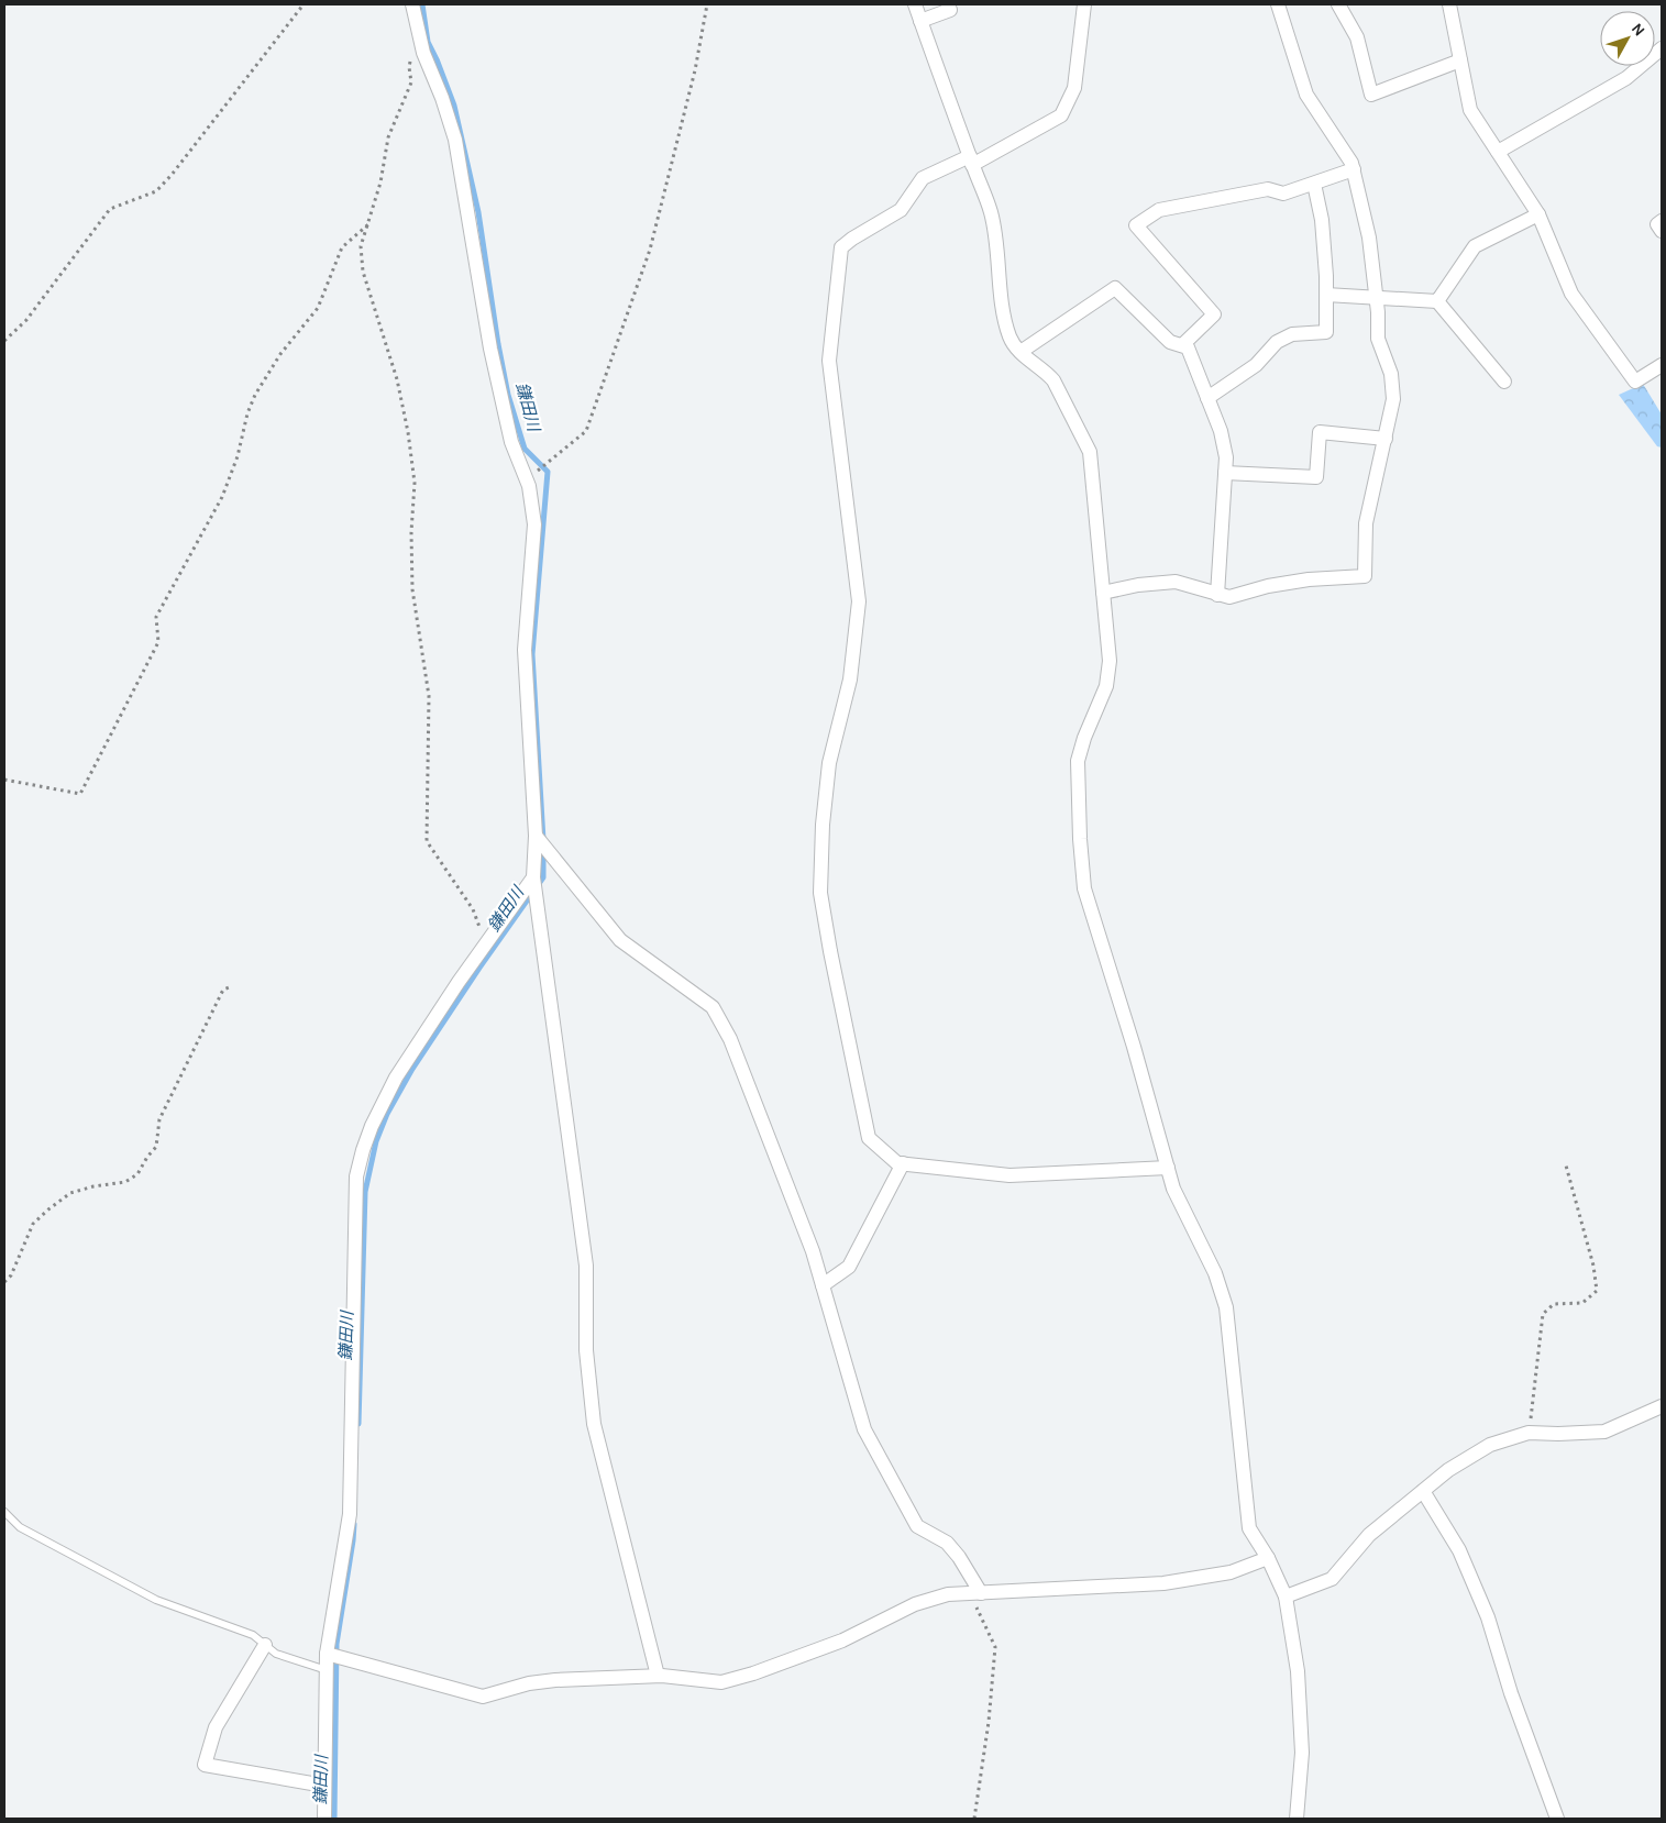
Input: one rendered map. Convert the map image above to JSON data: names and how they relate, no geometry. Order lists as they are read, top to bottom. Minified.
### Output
{"water":["鎌田川"],"north":"top right"}
